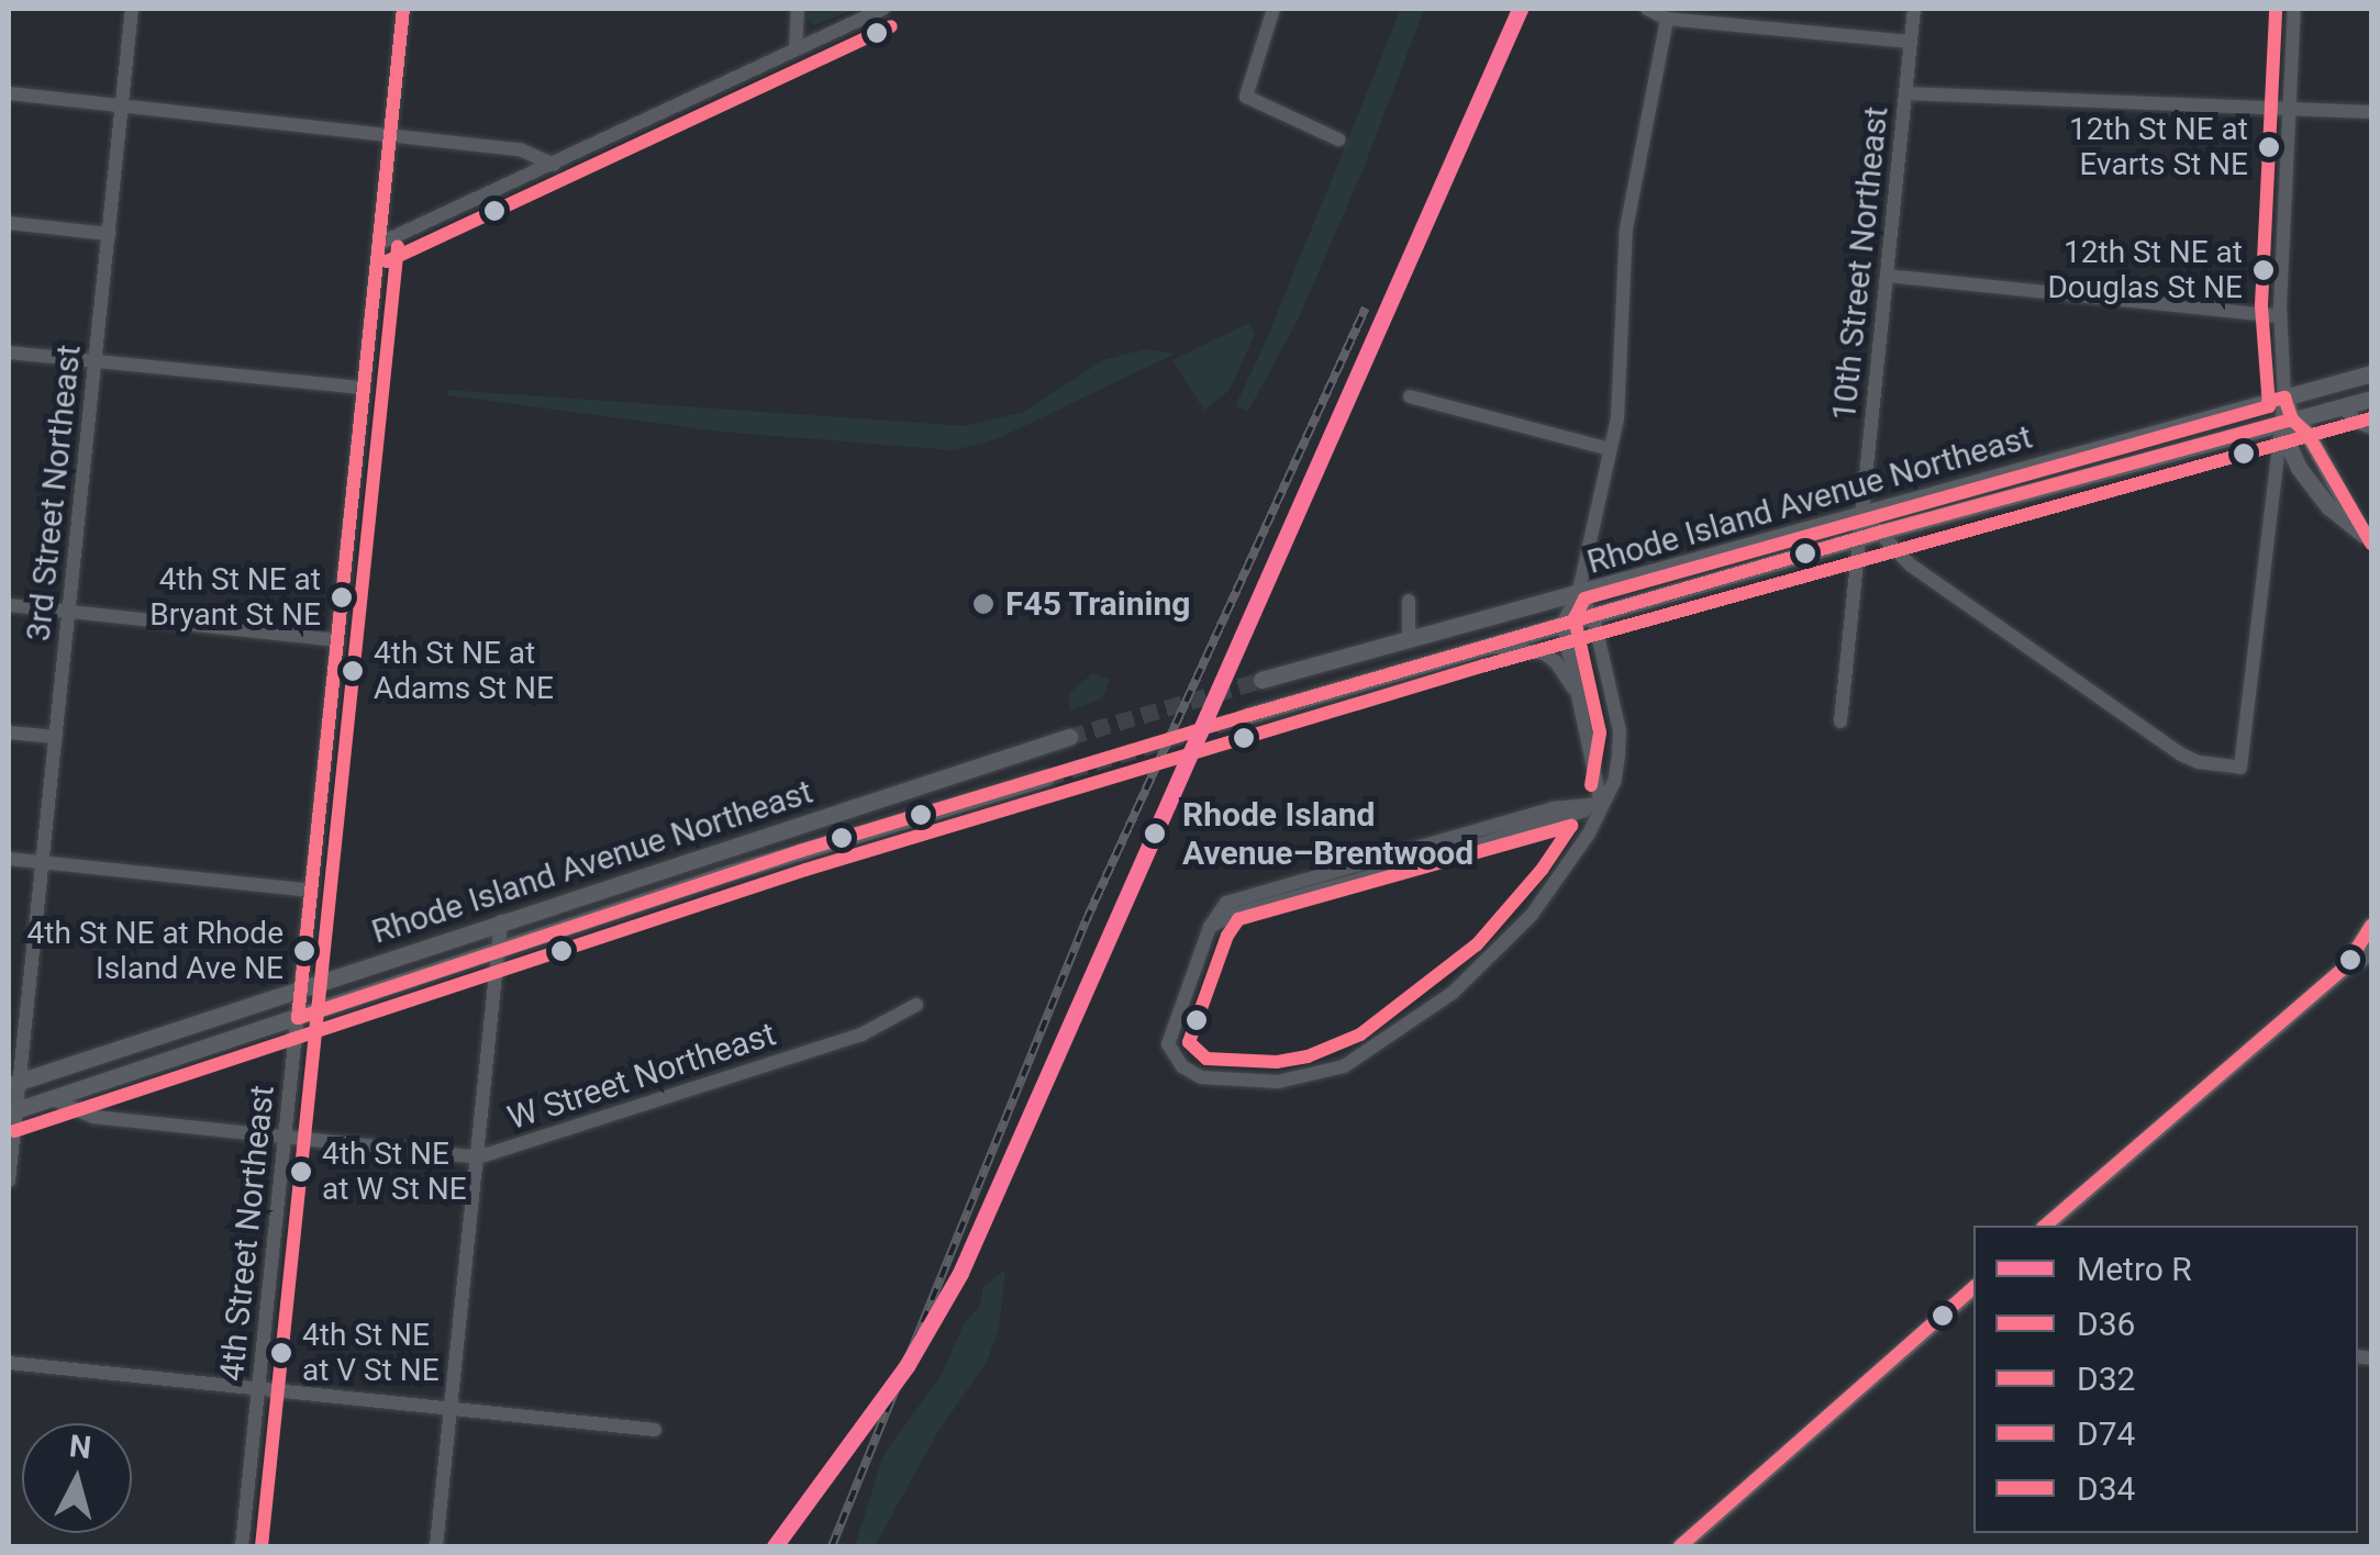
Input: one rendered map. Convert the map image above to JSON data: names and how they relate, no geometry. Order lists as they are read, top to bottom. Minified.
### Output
{"streets":{"main road":["Rhode Island Avenue Northeast"],"street":["10th Street Northeast","3rd Street Northeast","W Street Northeast","4th Street Northeast"]},"crossings":[["10th Street Northeast","Rhode Island Avenue Northeast"],["3rd Street Northeast","Rhode Island Avenue Northeast"],["Rhode Island Avenue Northeast","W Street Northeast"],["Rhode Island Avenue Northeast","4th Street Northeast"],["W Street Northeast","4th Street Northeast"]],"places":["12th St NE at Evarts St NE","12th St NE at Douglas St NE","4th St NE at Bryant St NE","F45 Training","4th St NE at Adams St NE","Rhode Island Avenue–Brentwood","4th St NE at Rhode Island Ave NE","4th St NE at W St NE","4th St NE at V St NE"],"lines":["metro line R","transit line D36","transit line D74","transit line D34","transit line D32"],"legend":["Metro R","D36","D32","D74","D34"],"north":"top"}
